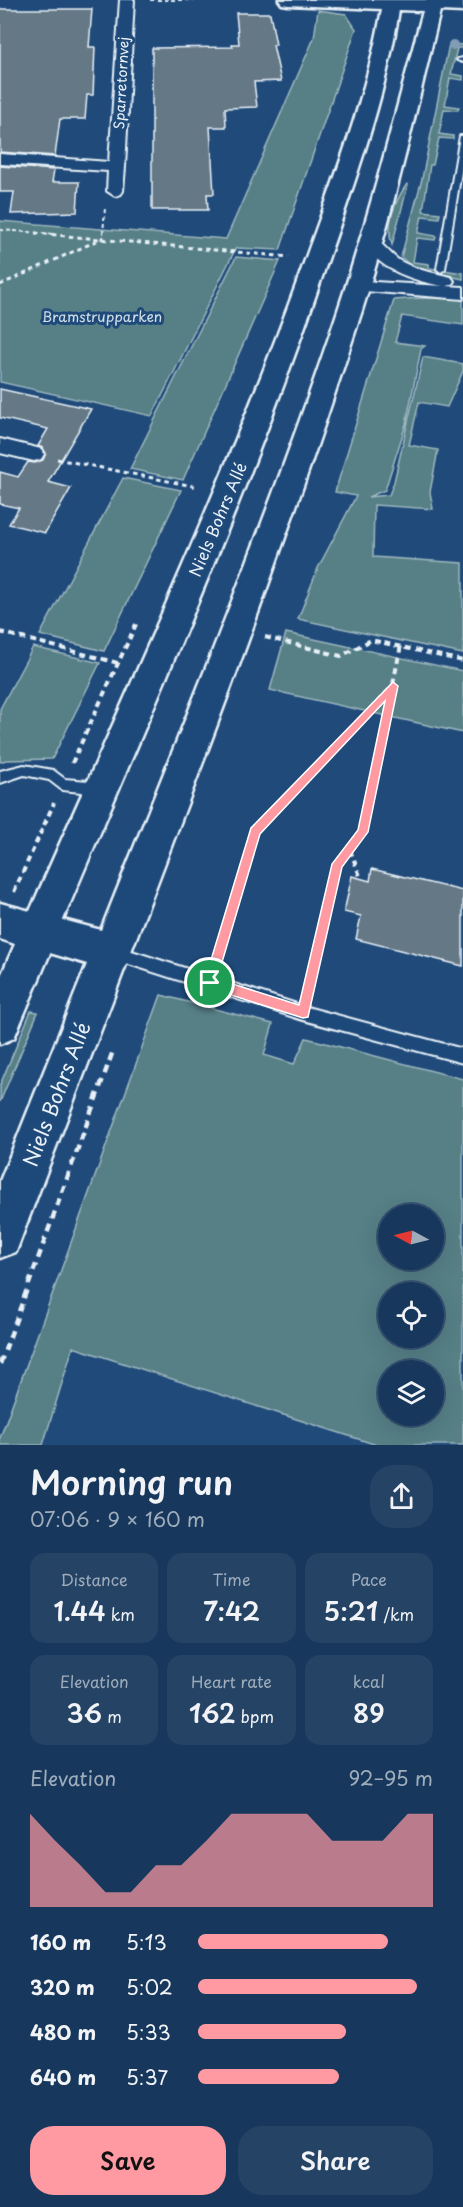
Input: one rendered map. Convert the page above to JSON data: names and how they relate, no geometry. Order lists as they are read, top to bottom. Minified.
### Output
{"streets":{"street":["Sparretornvej","Niels Bohrs Allé"]},"parks":["Bramstrupparken"],"north":"left","page":{"heading":["Morning run","07:06 · 9 × 160 m"],"stats":[["Distance","1.44 km"],["Time","7:42"],["Pace","5:21 /km"],["Elevation","36 m"],["Heart rate","162 bpm"],["kcal","89"]],"chart":["Elevation","92–95 m"],"list":[{"name":"160 m","note":"5:13"},{"name":"320 m","note":"5:02"},{"name":"480 m","note":"5:33"},{"name":"640 m","note":"5:37"}],"buttons":["Save","Share"]}}
